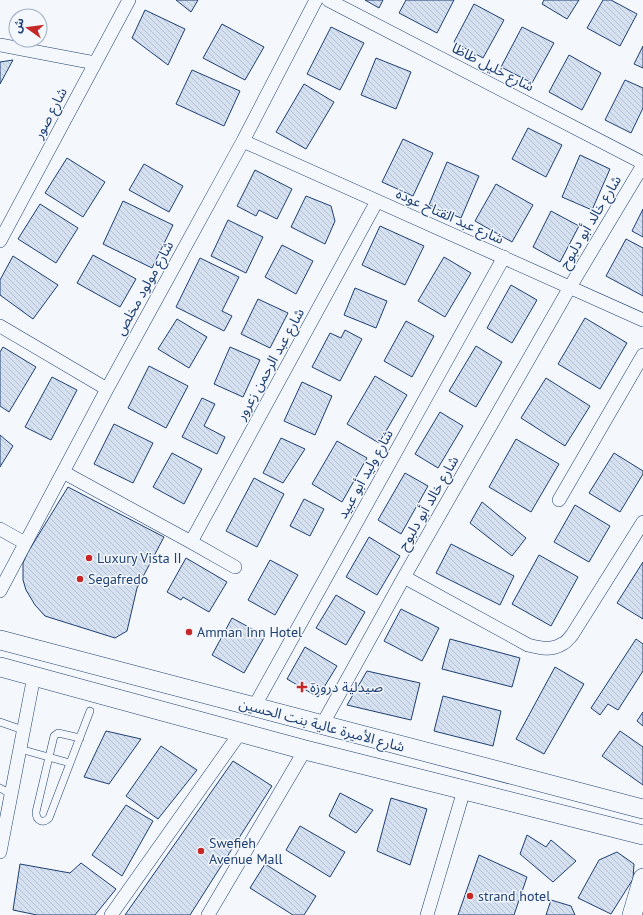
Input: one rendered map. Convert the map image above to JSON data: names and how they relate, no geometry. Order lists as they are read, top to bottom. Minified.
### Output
{"streets":{"main road":["شارع الأميرة عالية بنت الحسين"],"street":["شارع خليل ظاظا","شارع صور","شارع عبد الفتاح عودة","شارع خالد أبو دلبوح","شارع مولود مخلص","شارع عبد الرحمن زعرور","شارع وليد أبو عبيد"]},"crossings":[["شارع خليل ظاظا","شارع خالد أبو دلبوح"],["شارع عبد الفتاح عودة","شارع خالد أبو دلبوح"],["شارع عبد الفتاح عودة","شارع مولود مخلص"],["شارع عبد الفتاح عودة","شارع عبد الرحمن زعرور"],["شارع عبد الفتاح عودة","شارع وليد أبو عبيد"],["شارع خالد أبو دلبوح","شارع الأميرة عالية بنت الحسين"],["شارع وليد أبو عبيد","شارع الأميرة عالية بنت الحسين"]],"places":{"other":["Luxury Vista II","Segafredo","Amman Inn Hotel","Swefieh Avenue Mall","strand hotel"],"health":["صيدلية دروزة"]},"north":"left"}
